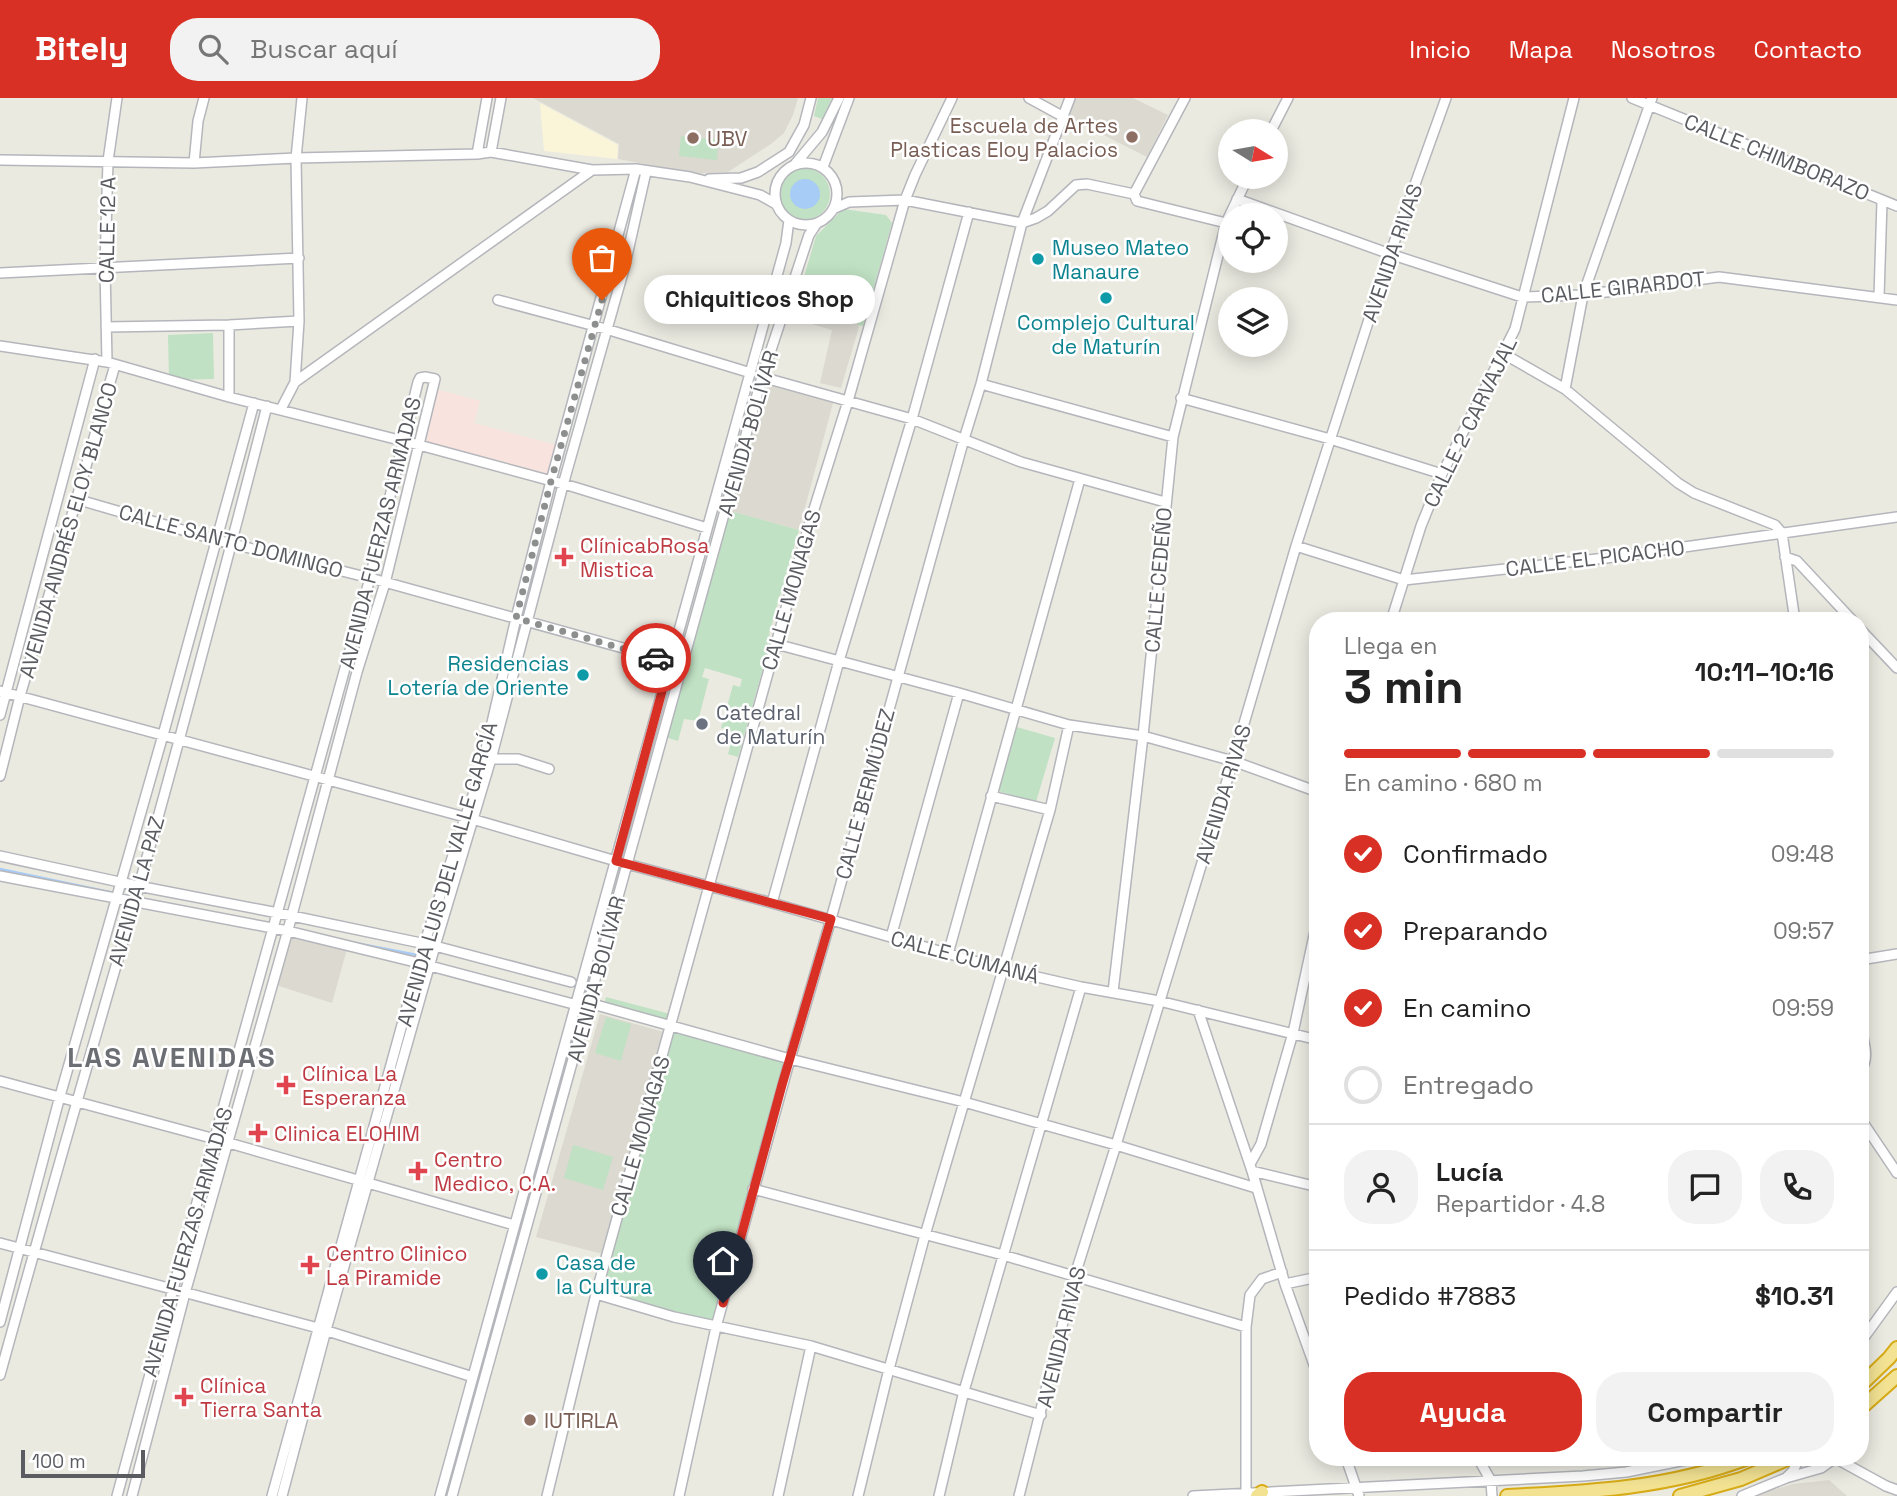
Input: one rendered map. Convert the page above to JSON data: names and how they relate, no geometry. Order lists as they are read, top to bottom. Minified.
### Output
{"streets":{"street":["CALLE CHIMBORAZO","CALLE 12 A","AVENIDA RIVAS","CALLE GIRARDOT","CALLE 2 CARVAJAL","AVENIDA BOLÍVAR","AVENIDA ANDRÉS ELOY BLANCO","AVENIDA FUERZAS ARMADAS","CALLE SANTO DOMINGO","CALLE EL PICACHO","CALLE CEDEÑO","CALLE MONAGAS","CALLE BERMÚDEZ","AVENIDA LUIS DEL VALLE GARCÍA","AVENIDA LA PAZ","CALLE CUMANÁ"]},"crossings":[["CALLE 12 A","AVENIDA ANDRÉS ELOY BLANCO"],["AVENIDA RIVAS","CALLE GIRARDOT"],["AVENIDA RIVAS","CALLE EL PICACHO"],["AVENIDA RIVAS","CALLE CUMANÁ"],["CALLE GIRARDOT","CALLE 2 CARVAJAL"],["CALLE GIRARDOT","CALLE CEDEÑO"],["CALLE 2 CARVAJAL","CALLE EL PICACHO"],["AVENIDA BOLÍVAR","CALLE SANTO DOMINGO"],["AVENIDA BOLÍVAR","CALLE CUMANÁ"],["AVENIDA ANDRÉS ELOY BLANCO","CALLE SANTO DOMINGO"],["AVENIDA ANDRÉS ELOY BLANCO","CALLE CUMANÁ"],["AVENIDA FUERZAS ARMADAS","CALLE SANTO DOMINGO"],["AVENIDA FUERZAS ARMADAS","CALLE CUMANÁ"],["CALLE SANTO DOMINGO","AVENIDA LUIS DEL VALLE GARCÍA"],["CALLE SANTO DOMINGO","AVENIDA LA PAZ"],["CALLE CEDEÑO","CALLE CUMANÁ"],["CALLE MONAGAS","CALLE CUMANÁ"],["CALLE BERMÚDEZ","CALLE CUMANÁ"],["AVENIDA LUIS DEL VALLE GARCÍA","CALLE CUMANÁ"],["AVENIDA LA PAZ","CALLE CUMANÁ"]],"districts":["LAS AVENIDAS"],"places":{"other":["Escuela de Artes Plasticas Eloy Palacios","UBV","Museo Mateo Manaure","Complejo Cultural de Maturín","Chiquiticos Shop","Residencias Lotería de Oriente","Catedral de Maturín","Casa de la Cultura","IUTIRLA"],"health":["ClínicabRosa Mistica","Clínica La Esperanza","Clinica ELOHIM","Centro Medico, C.A.","Centro Clinico La Piramide","Clínica Tierra Santa"]},"scale_bar":"100 m","north":"right","page":{"header":"Bitely","search":"Buscar aquí","nav":["Inicio","Mapa","Nosotros","Contacto"],"bubble":"Chiquiticos Shop","heading":["3 min","Llega en","10:11–10:16"],"panel":["Lucía","Repartidor · 4.8","Pedido #7883","$10.31"],"bar":"En camino · 680 m","list":[["Confirmado","09:48"],["Preparando","09:57"],["En camino","09:59"],"Entregado"],"buttons":["Ayuda","Compartir"],"scale":"100 m"}}
